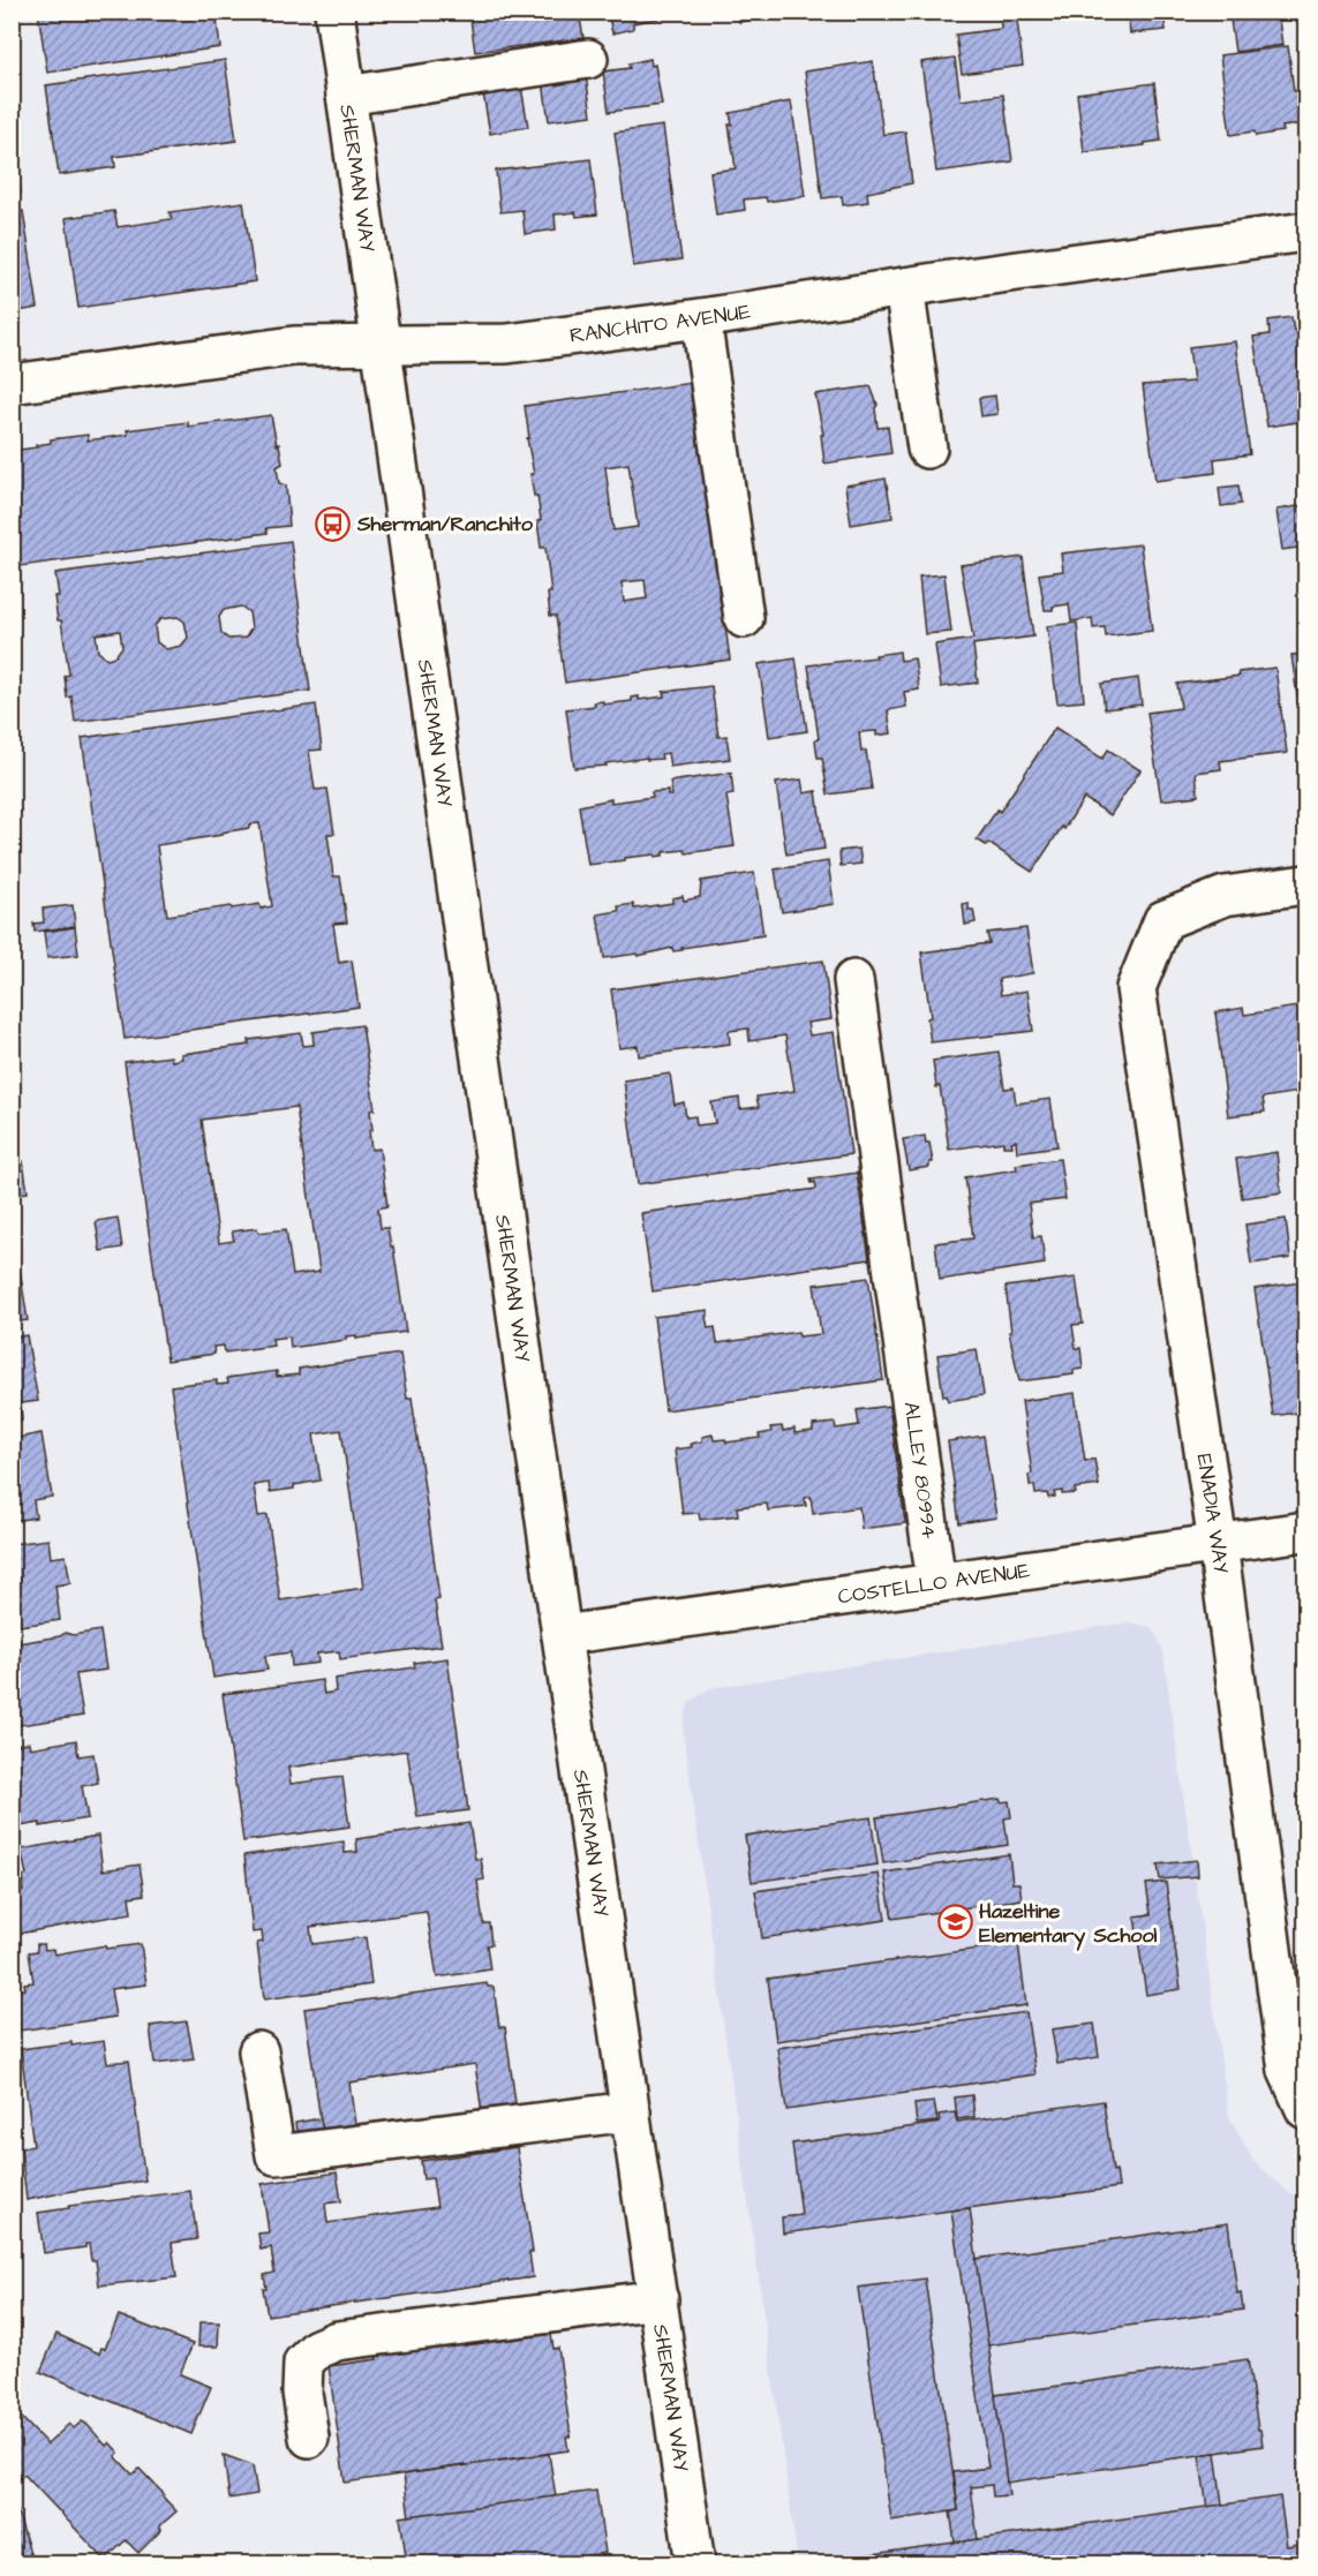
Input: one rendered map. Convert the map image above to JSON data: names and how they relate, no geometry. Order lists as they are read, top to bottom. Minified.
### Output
{"streets":{"street":["SHERMAN WAY","RANCHITO AVENUE","ALLEY 80994","ENADIA WAY","COSTELLO AVENUE"]},"crossings":[["SHERMAN WAY","RANCHITO AVENUE"],["SHERMAN WAY","COSTELLO AVENUE"],["ALLEY 80994","COSTELLO AVENUE"],["ENADIA WAY","COSTELLO AVENUE"]],"places":{"bus stop":["Sherman/Ranchito"],"school or university":["Hazeltine Elementary School"]}}
